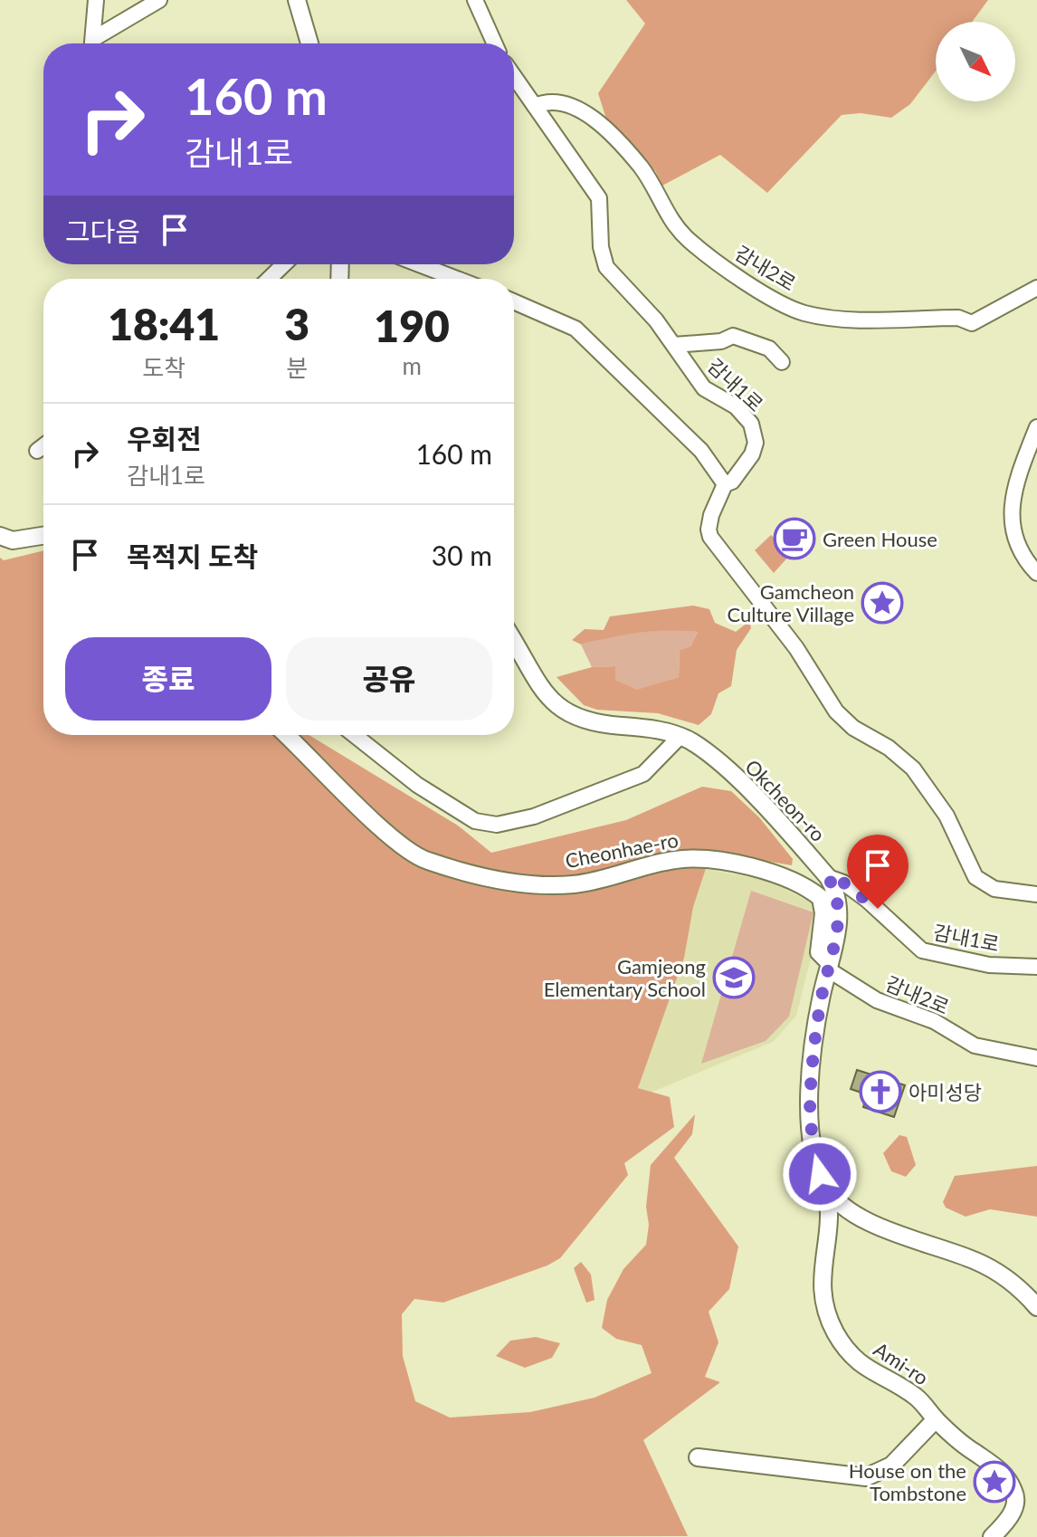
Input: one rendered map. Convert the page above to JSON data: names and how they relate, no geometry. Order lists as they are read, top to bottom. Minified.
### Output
{"streets":{"street":["감내2로","감내1로","Okcheon-ro","Cheonhae-ro","Ami-ro"]},"crossings":[["감내2로","감내1로"],["감내2로","Okcheon-ro"],["감내2로","Cheonhae-ro"],["감내1로","Okcheon-ro"],["Okcheon-ro","Cheonhae-ro"],["Okcheon-ro","Ami-ro"]],"places":{"cafe":["Green House"],"place":["Gamcheon Culture Village","House on the Tombstone"],"school or university":["Gamjeong Elementary School"],"church":["아미성당"]},"north":"bottom right","page":{"turn":["160 m","감내1로"],"then":"그다음","eta":["18:41","도착","3","분","190","m"],"list":[{"name":"우회전","note":"감내1로","value":"160 m"},{"name":"목적지 도착","value":"30 m"}],"buttons":["종료","공유"]}}
